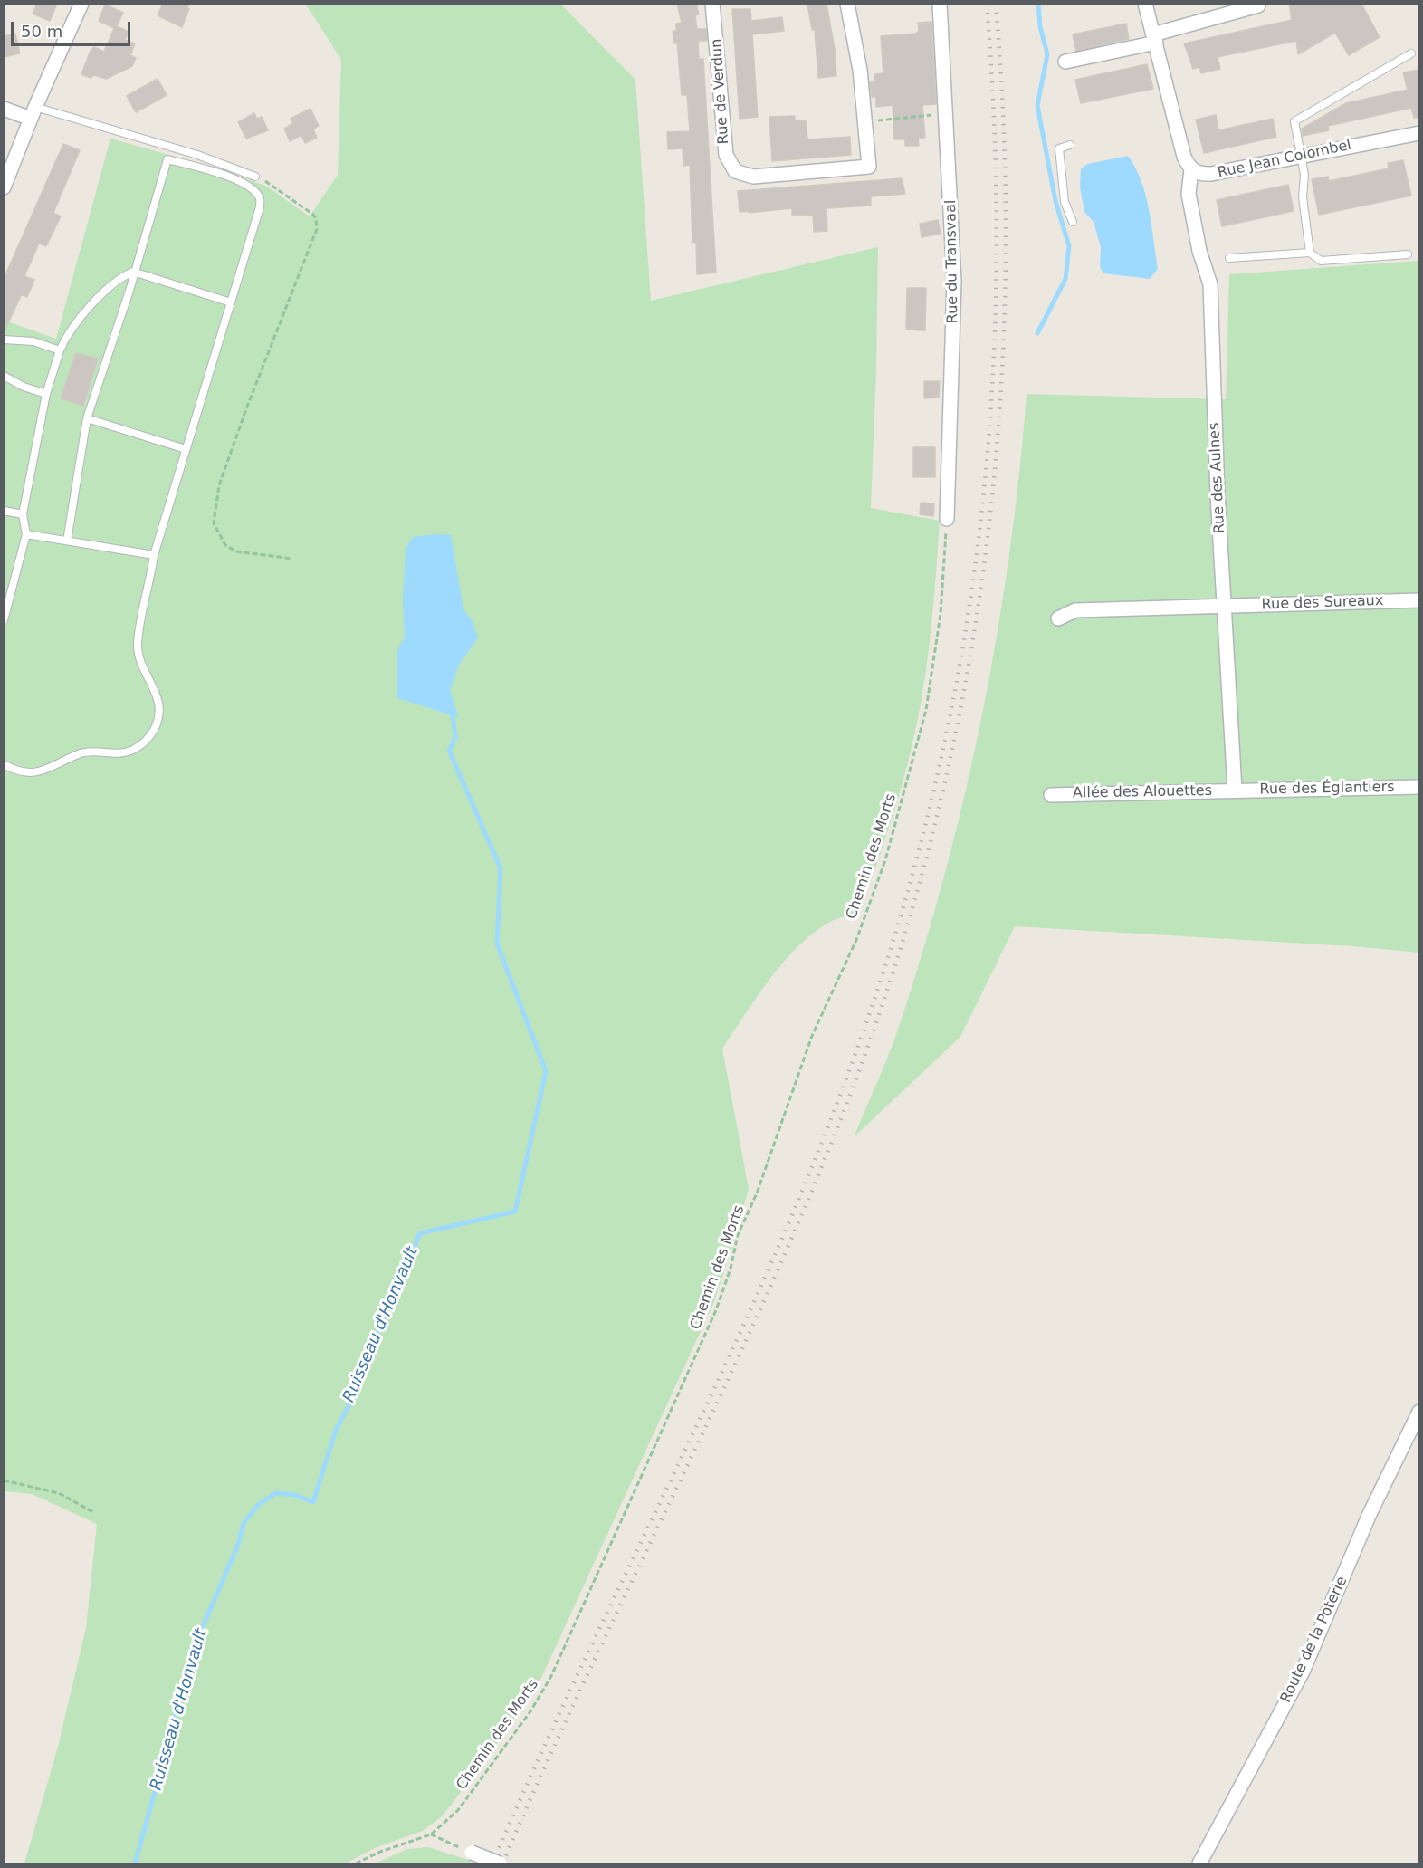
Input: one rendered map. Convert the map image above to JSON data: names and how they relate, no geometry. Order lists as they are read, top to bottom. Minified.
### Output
{"streets":{"street":["Rue de Verdun","Rue Jean Colombel","Rue du Transvaal","Rue des Aulnes","Rue des Sureaux","Rue des Églantiers","Allée des Alouettes","Route de la Poterie"],"path":["Chemin des Morts"]},"crossings":[["Rue Jean Colombel","Rue des Aulnes"],["Rue du Transvaal","Chemin des Morts"],["Rue des Aulnes","Rue des Sureaux"],["Rue des Aulnes","Rue des Églantiers"],["Rue des Aulnes","Allée des Alouettes"],["Rue des Églantiers","Allée des Alouettes"]],"water":["Ruisseau d'Honvault"],"scale_bar":"50 m"}
